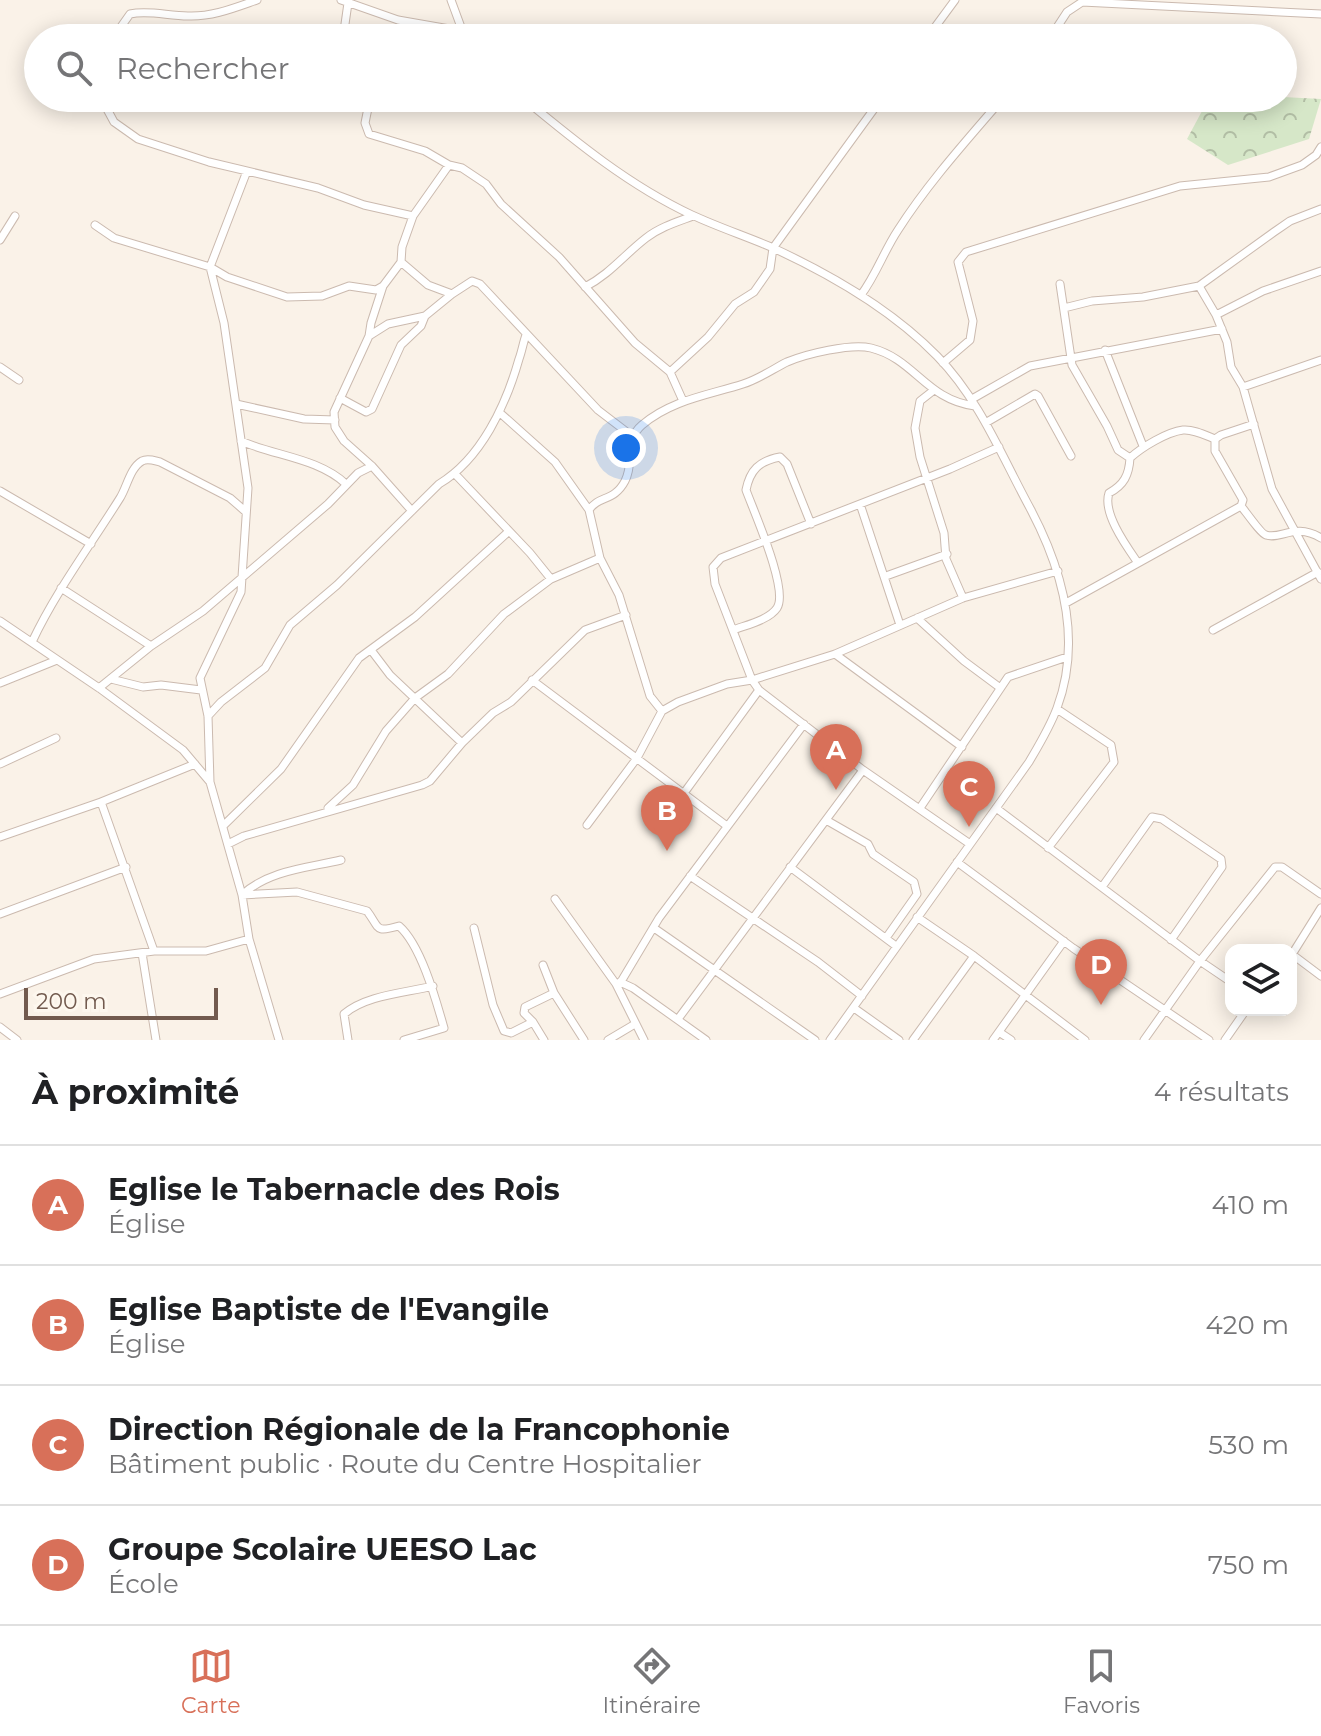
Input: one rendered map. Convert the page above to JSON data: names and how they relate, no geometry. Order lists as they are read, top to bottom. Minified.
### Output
{"scale_bar":"200 m","page":{"search":"Rechercher","pins":["A","C","B","D"],"scale":"200 m","heading":["À proximité","4 résultats"],"list":[{"mark":"A","name":"Eglise le Tabernacle des Rois","note":"Église","value":"410 m"},{"mark":"B","name":"Eglise Baptiste de l'Evangile","note":"Église","value":"420 m"},{"mark":"C","name":"Direction Régionale de la Francophonie","note":"Bâtiment public · Route du Centre Hospitalier","value":"530 m"},{"mark":"D","name":"Groupe Scolaire UEESO Lac","note":"École","value":"750 m"}],"nav":["Carte","Itinéraire","Favoris"]}}
